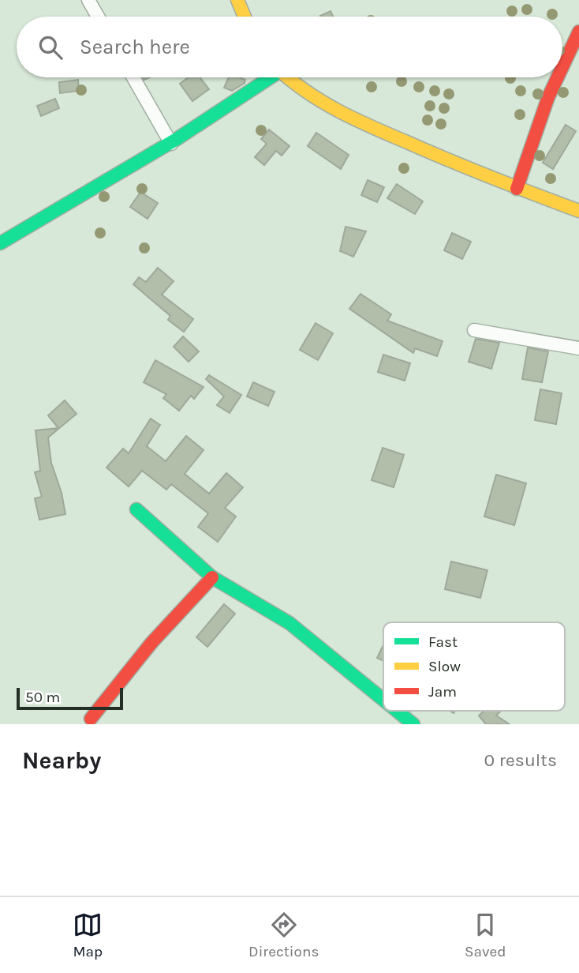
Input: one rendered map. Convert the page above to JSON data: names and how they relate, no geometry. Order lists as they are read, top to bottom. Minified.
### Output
{"legend":["Fast","Slow","Jam"],"scale_bar":"50 m","page":{"search":"Search here","scale":"50 m","heading":["Nearby","0 results"],"nav":["Map","Directions","Saved"]}}
